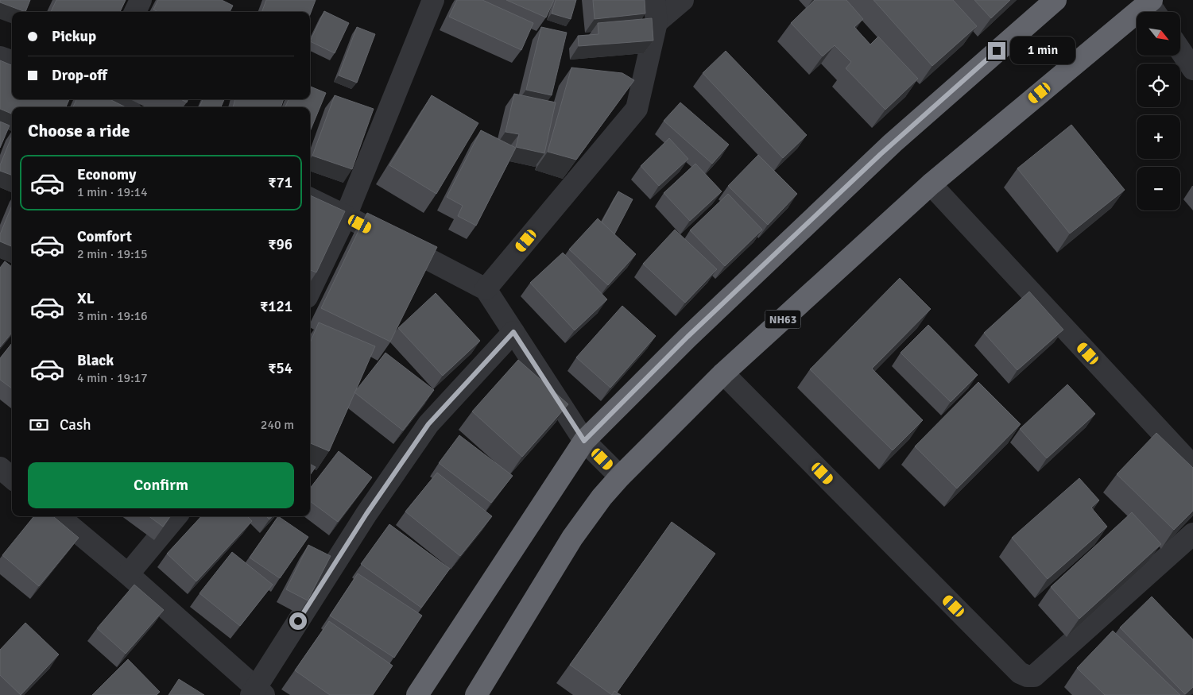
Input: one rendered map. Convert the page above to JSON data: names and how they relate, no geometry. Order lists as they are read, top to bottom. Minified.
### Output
{"streets":{"highway":["NH63"]},"north":"bottom right","page":{"map_buttons":["+","−"],"banner":["Pickup","Drop-off"],"bubble":"1 min","heading":"Choose a ride","list":[{"name":"Economy","note":"1 min · 19:14","value":"₹71"},{"name":"Comfort","note":"2 min · 19:15","value":"₹96"},{"name":"XL","note":"3 min · 19:16","value":"₹121"},{"name":"Black","note":"4 min · 19:17","value":"₹54"}],"pay":["Cash","240 m"],"buttons":"Confirm"}}
